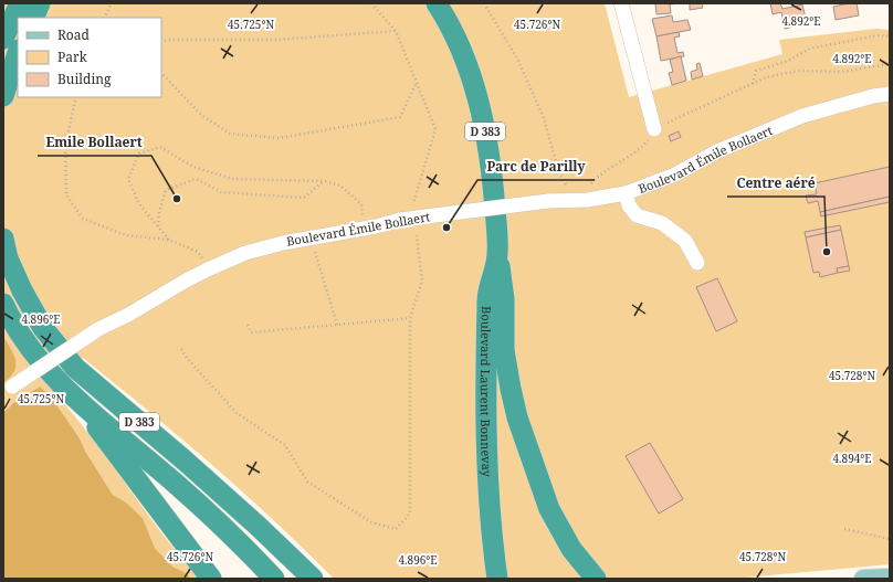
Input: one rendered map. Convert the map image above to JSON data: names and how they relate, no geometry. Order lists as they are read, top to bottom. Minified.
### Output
{"streets":{"highway":["D 383","Boulevard Laurent Bonnevay"],"street":["Boulevard Émile Bollaert"]},"places":["Emile Bollaert","Parc de Parilly","Centre aéré"],"legend":["Road","Park","Building"],"coordinates":["4.892°E","45.725°N","45.726°N","4.896°E","45.728°N","4.894°E"]}
